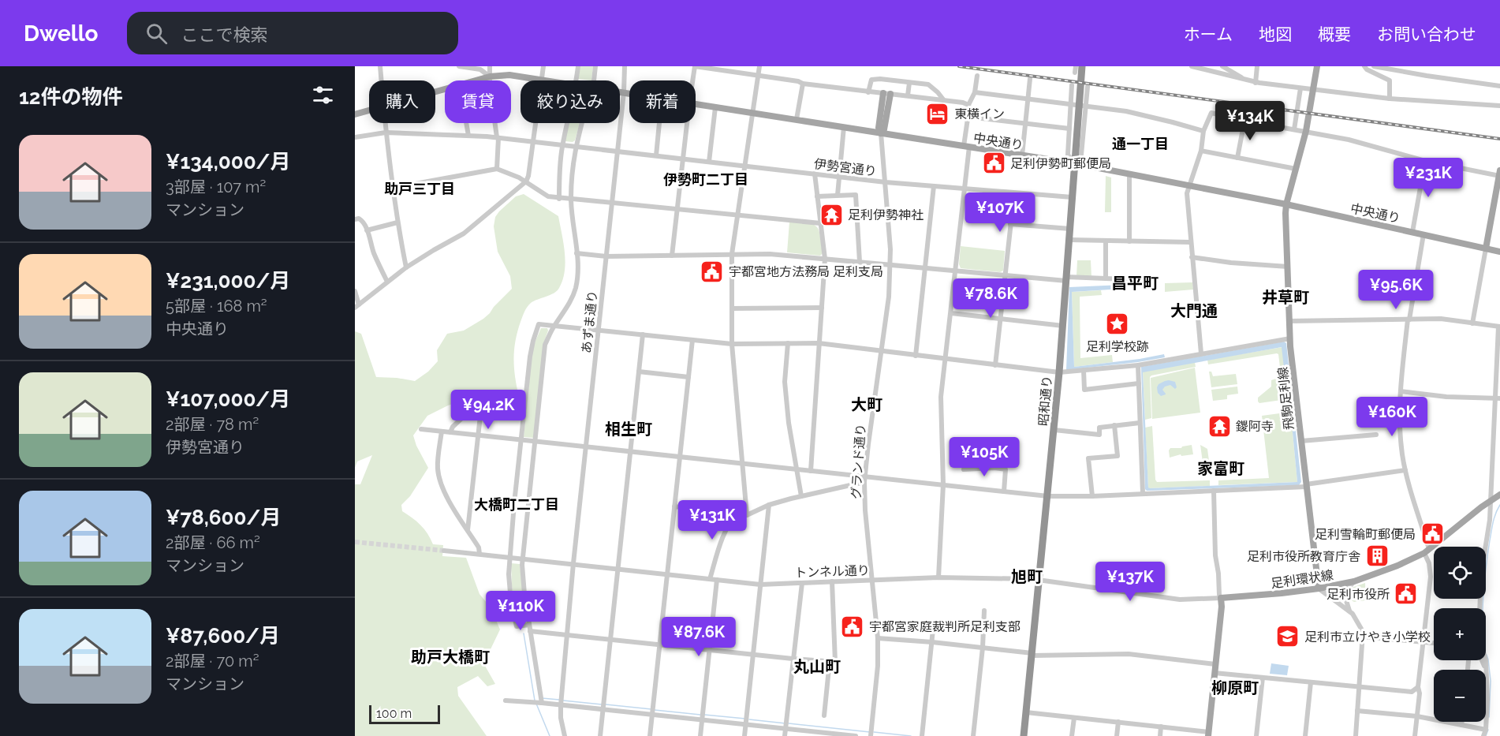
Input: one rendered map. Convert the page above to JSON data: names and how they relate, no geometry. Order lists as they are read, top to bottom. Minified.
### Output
{"streets":{"highway":["昭和通り"],"main road":["中央通り","飛駒足利線","足利環状線"],"street":["伊勢宮通り","あずま通り","グランド通り","トンネル通り"]},"crossings":[["中央通り","あずま通り"],["中央通り","飛駒足利線"],["中央通り","昭和通り"],["中央通り","グランド通り"],["伊勢宮通り","あずま通り"],["伊勢宮通り","昭和通り"],["伊勢宮通り","グランド通り"],["あずま通り","トンネル通り"],["飛駒足利線","足利環状線"],["昭和通り","トンネル通り"],["グランド通り","トンネル通り"],["トンネル通り","足利環状線"]],"districts":["通一丁目","伊勢町二丁目","助戸三丁目","昌平町","井草町","大門通","大町","相生町","家富町","大橋町二丁目","旭町","助戸大橋町","丸山町","柳原町"],"places":{"hotel":["東横イン"],"public building":["足利伊勢町郵便局","宇都宮地方法務局 足利支局","足利雪輪町郵便局","足利市役所","宇都宮家庭裁判所足利支部"],"temple":["足利伊勢神社","鑁阿寺"],"place":["足利学校跡"],"building":["足利市役所教育庁舎"],"school or university":["足利市立けやき小学校"]},"scale_bar":"100 m","page":{"header":"Dwello","search":"ここで検索","nav":["ホーム","地図","概要","お問い合わせ"],"heading":"12件の物件","chip":["購入","賃貸","絞り込み","新着"],"price":["¥134K","¥231K","¥107K","¥95.6K","¥78.6K","¥94.2K","¥160K","¥105K","¥131K","¥137K","¥110K","¥87.6K"],"list":[{"name":"¥134,000/月","note":"3部屋 · 107 m² · マンション"},{"name":"¥231,000/月","note":"5部屋 · 168 m² · 中央通り"},{"name":"¥107,000/月","note":"2部屋 · 78 m² · 伊勢宮通り"},{"name":"¥78,600/月","note":"2部屋 · 66 m² · マンション"},{"name":"¥87,600/月","note":"2部屋 · 70 m² · マンション"}],"map_buttons":["+","−"],"scale":"100 m"}}
